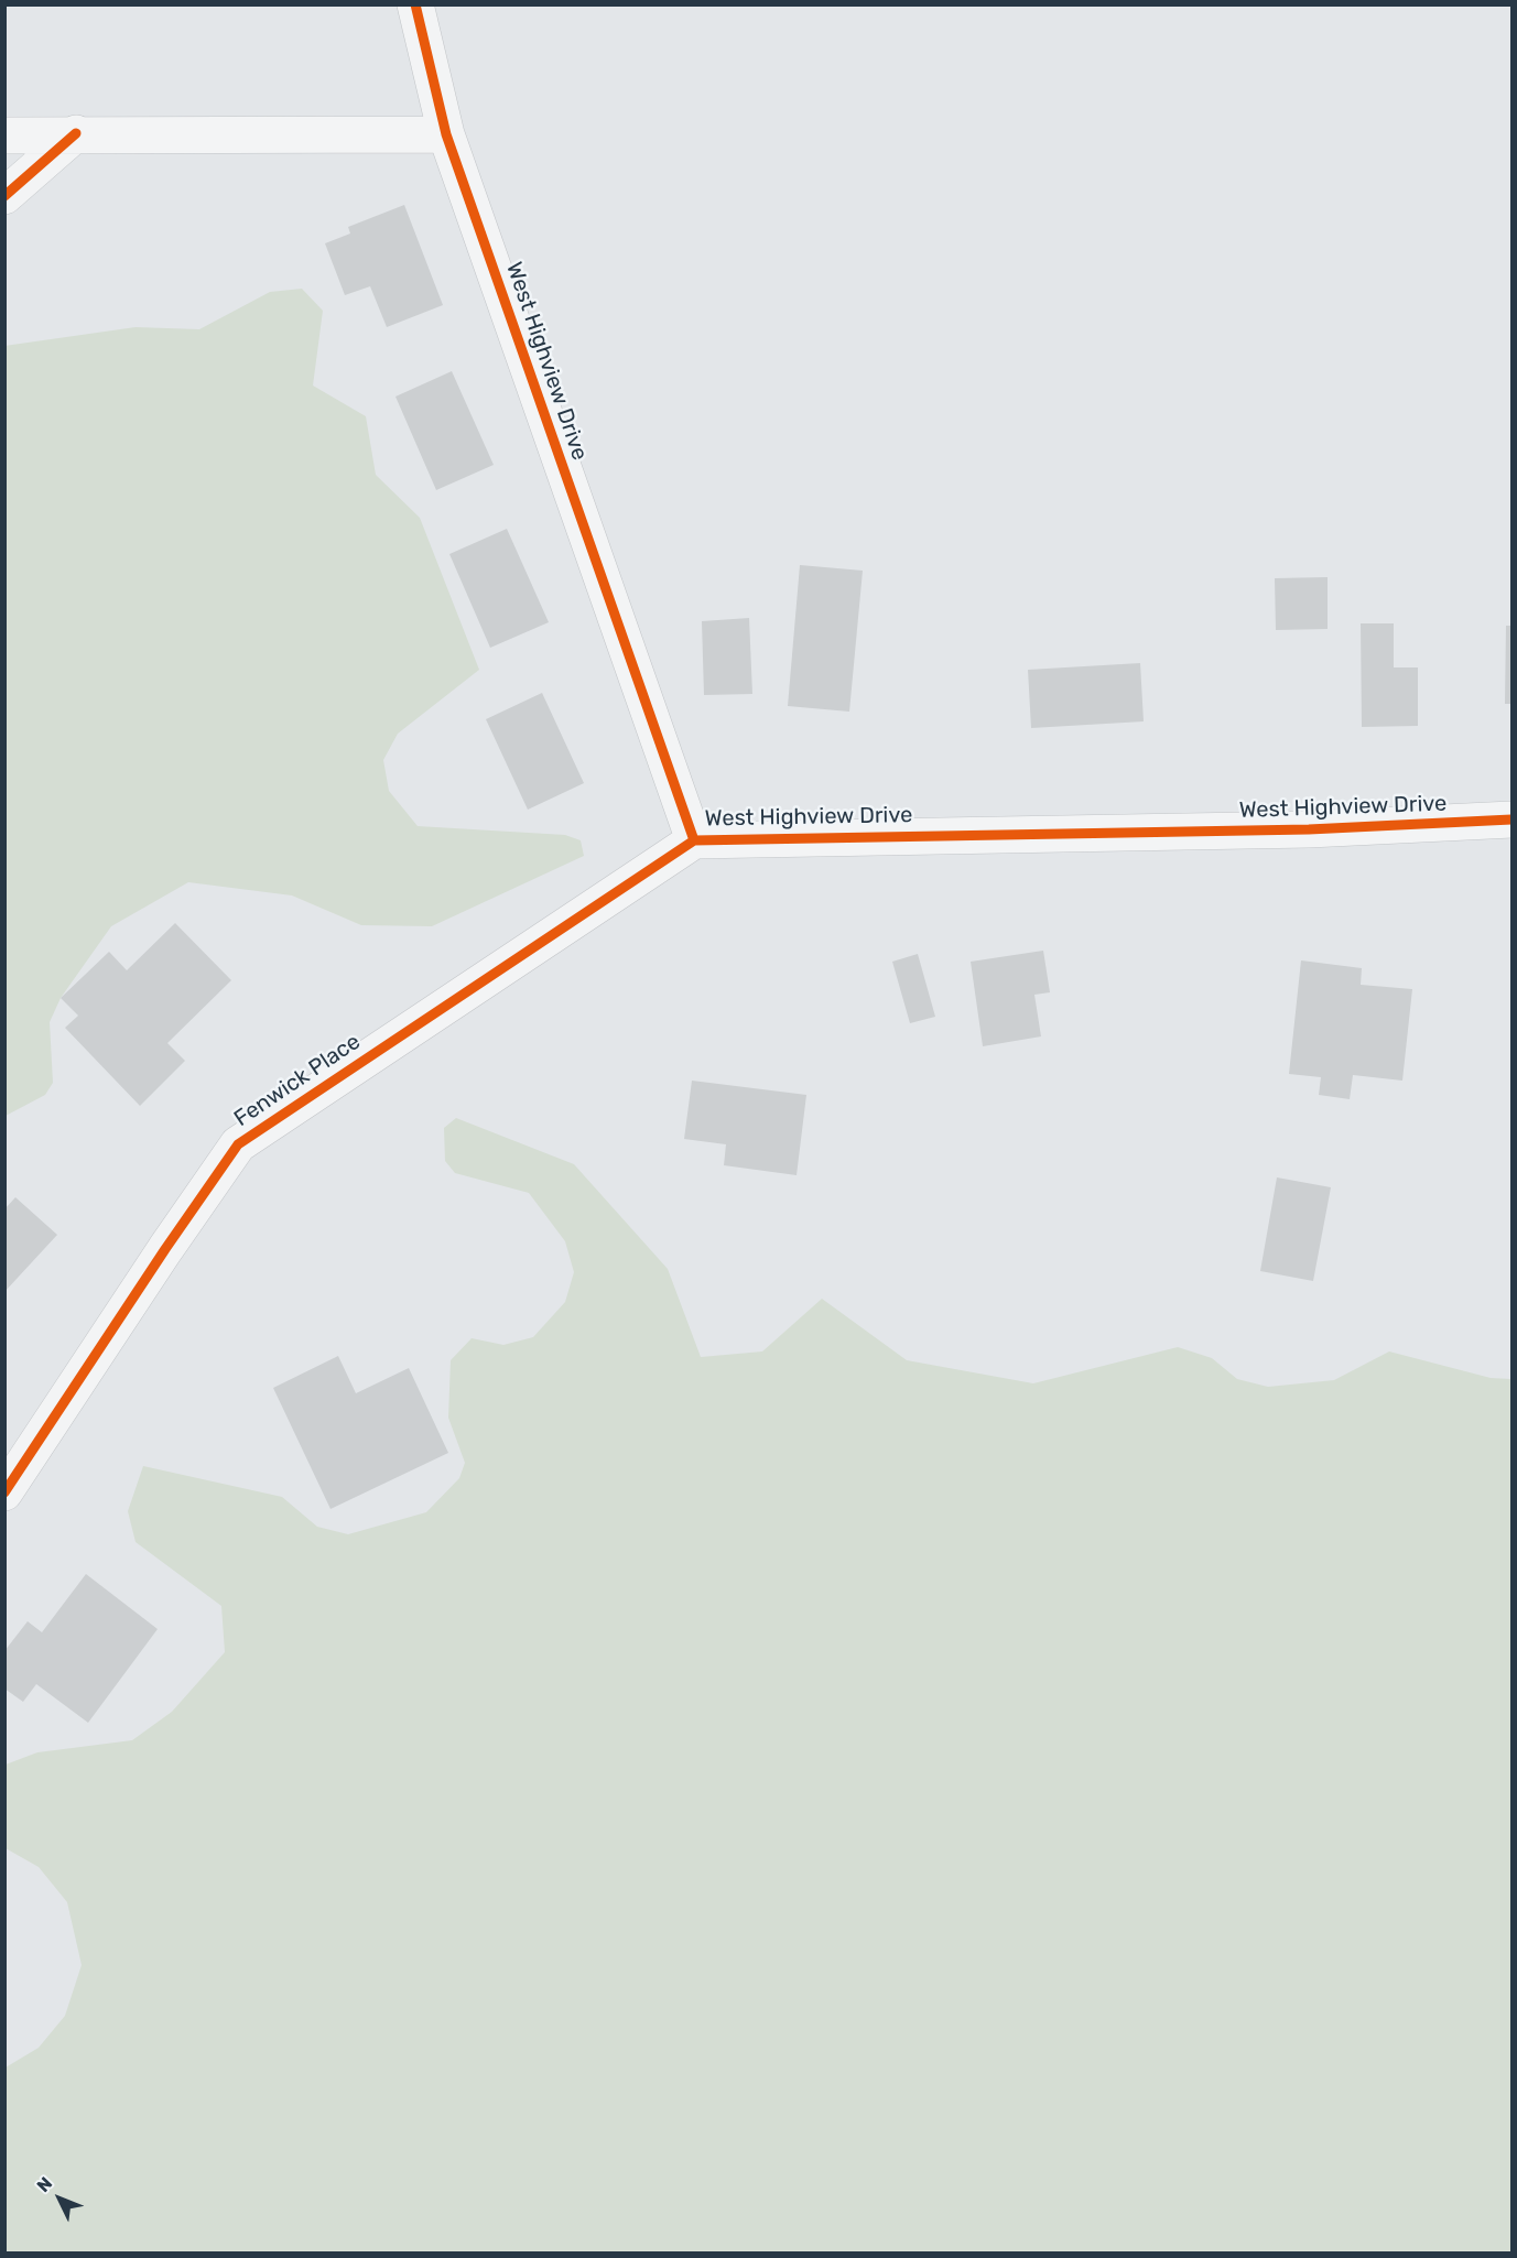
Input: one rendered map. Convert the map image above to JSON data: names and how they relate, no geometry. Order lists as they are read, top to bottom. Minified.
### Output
{"streets":{"street":["West Highview Drive","Fenwick Place"]},"crossings":[["West Highview Drive","Fenwick Place"]],"north":"top left"}
